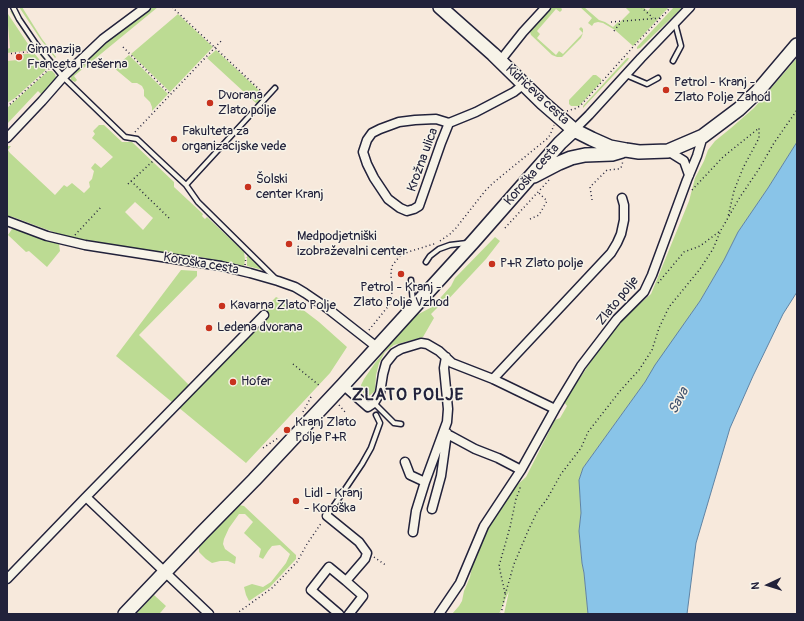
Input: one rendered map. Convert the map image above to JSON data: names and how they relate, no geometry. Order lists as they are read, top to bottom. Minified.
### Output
{"streets":{"main road":["Kidričeva cesta","Koroška cesta"],"street":["Krožna ulica","Zlato polje"]},"crossings":[["Kidričeva cesta","Krožna ulica"],["Kidričeva cesta","Koroška cesta"]],"districts":["ZLATO POLJE"],"water":["Sava"],"places":["Gimnazija Franceta Prešerna","Petrol - Kranj - Zlato Polje Zahod","Dvorana Zlato polje","Fakulteta za organizacijske vede","Šolski center Kranj","Medpodjetniški izobraževalni center","P+R Zlato polje","Petrol - Kranj - Zlato Polje Vzhod","Kavarna Zlato Polje","Ledena dvorana","Hofer","Kranj Zlato Polje P+R","Lidl - Kranj - Koroška"],"north":"left"}
